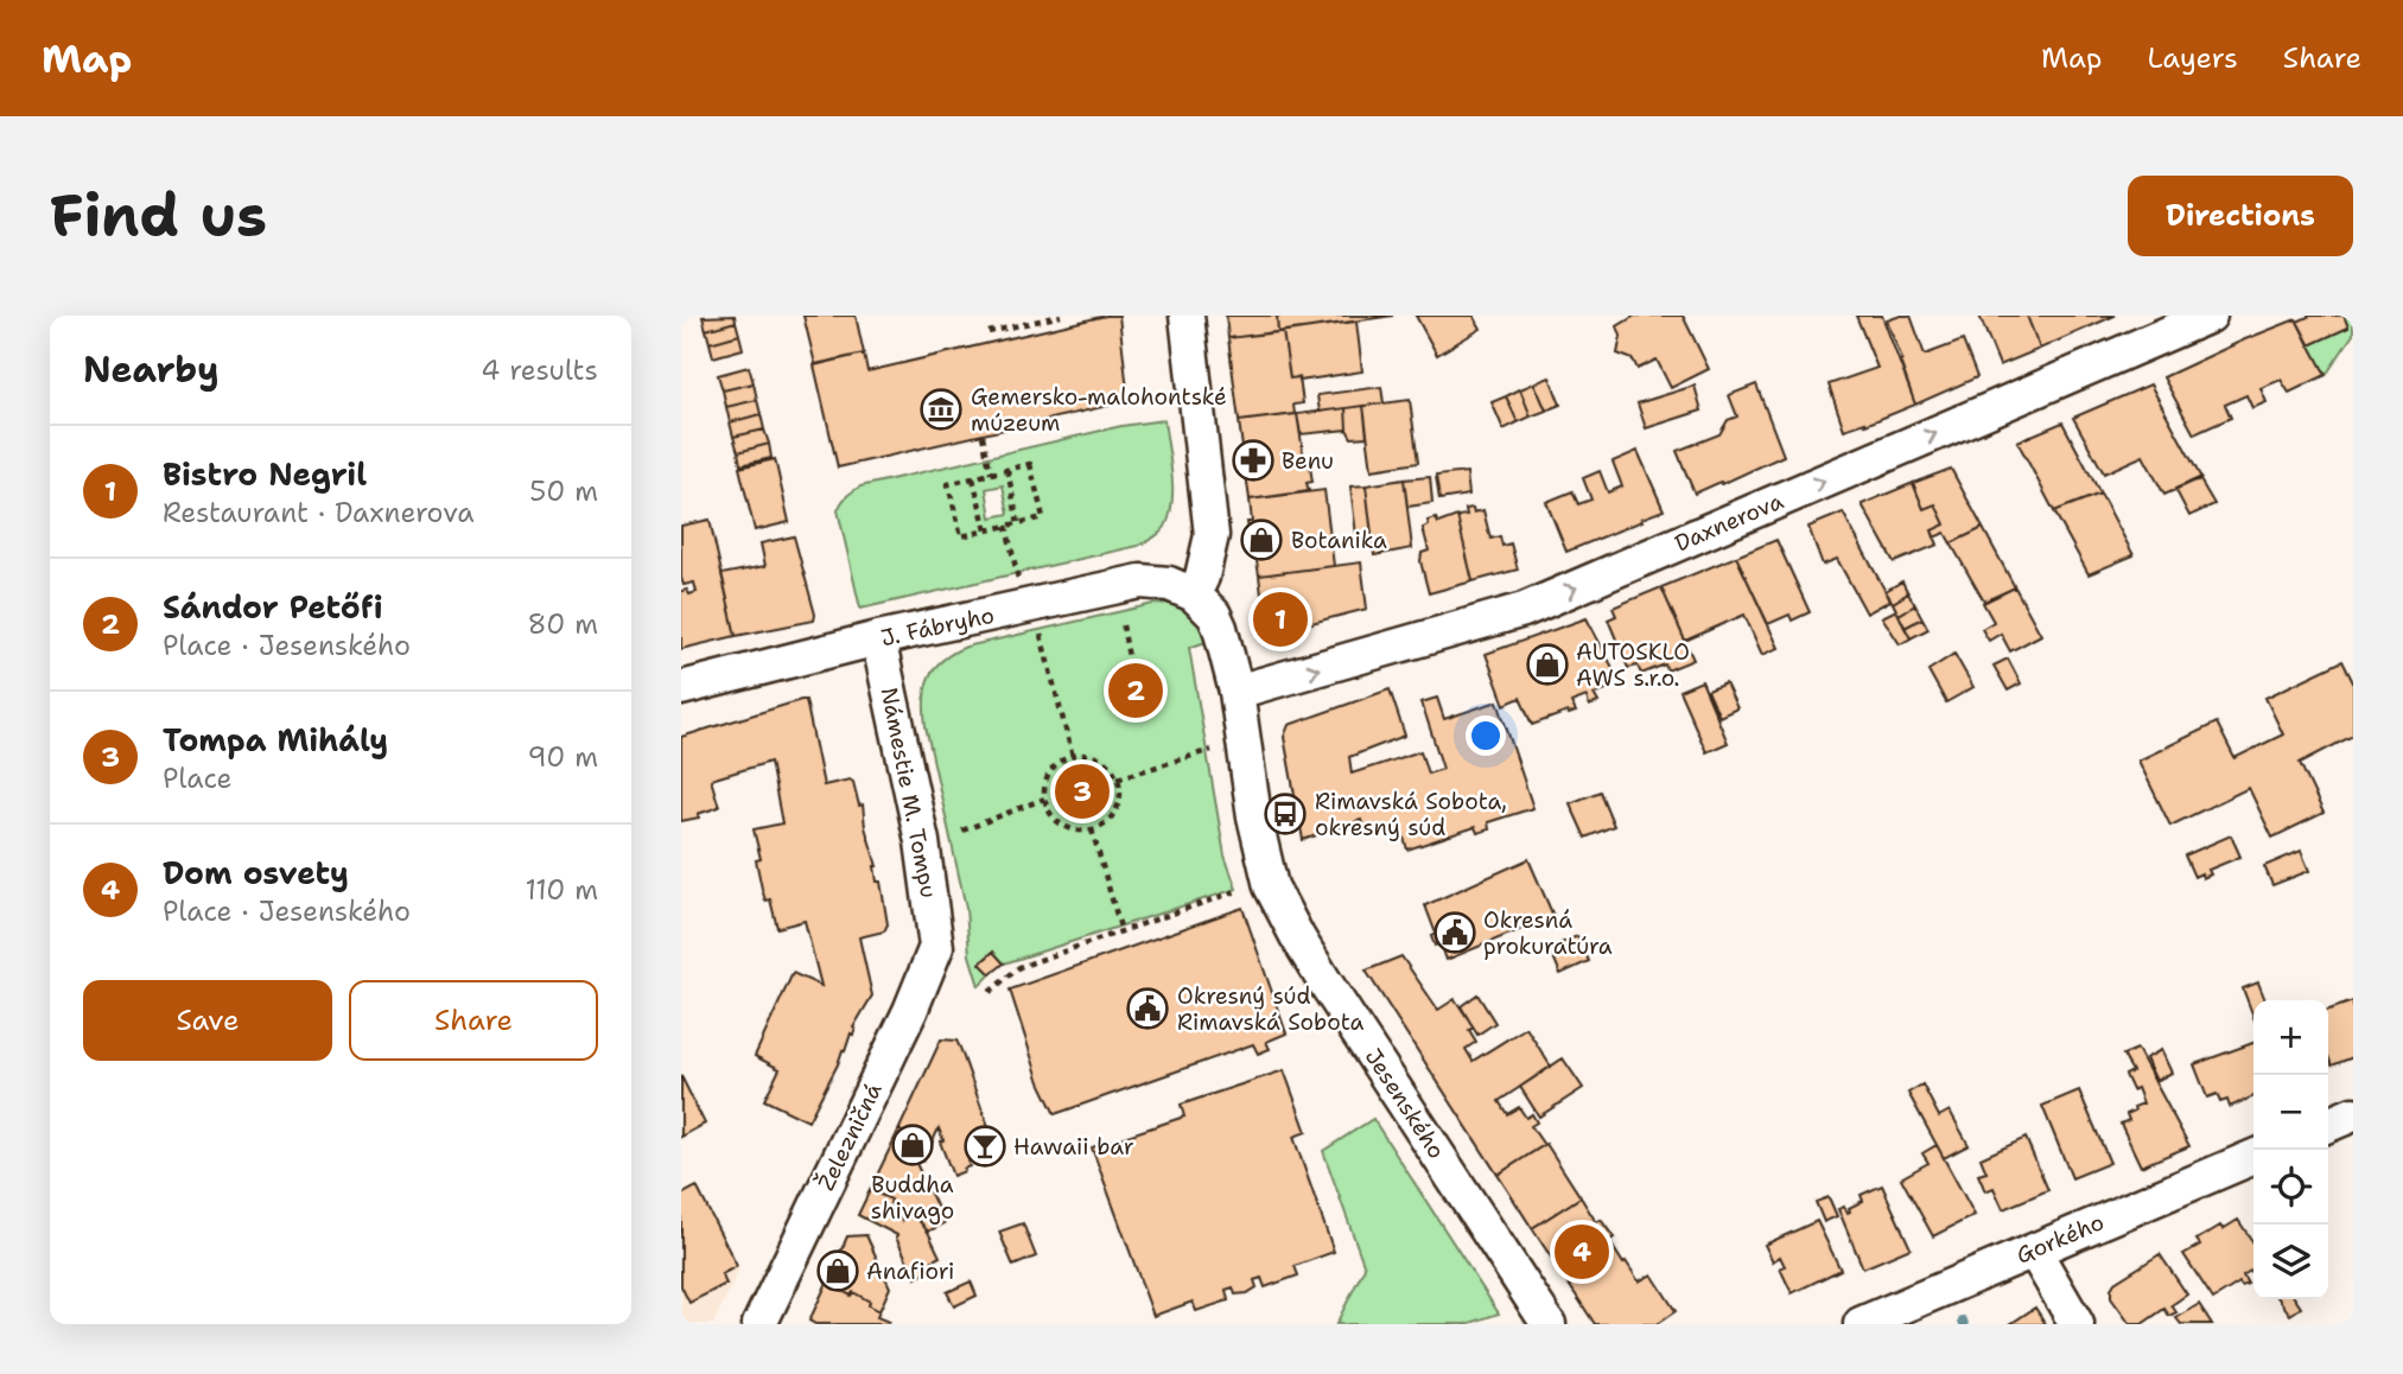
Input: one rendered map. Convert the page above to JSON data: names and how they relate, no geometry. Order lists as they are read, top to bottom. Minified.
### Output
{"streets":{"street":["Daxnerova","J. Fábryho","Námestie M. Tompu","Jesenského","Železničná","Gorkého"]},"crossings":[["Daxnerova","Jesenského"],["J. Fábryho","Námestie M. Tompu"],["J. Fábryho","Jesenského"],["Námestie M. Tompu","Železničná"]],"one_way":["Daxnerova"],"places":{"museum":["Gemersko-malohontské múzeum"],"pharmacy":["Benu"],"shop":["Botanika","AUTOSKLO AWS s.r.o.","Buddha shivago","Anafiori"],"bus stop":["Rimavská Sobota, okresný súd"],"public building":["Okresná prokuratúra","Okresný súd Rimavská Sobota"],"bar":["Hawaii bar"]},"page":{"header":"Map","nav":["Map","Layers","Share"],"buttons":["Directions",["Save","Share"]],"title":"Find us","heading":["Nearby","4 results"],"list":[{"mark":"1","name":"Bistro Negril","note":"Restaurant · Daxnerova","value":"50 m"},{"mark":"2","name":"Sándor Petőfi","note":"Place · Jesenského","value":"80 m"},{"mark":"3","name":"Tompa Mihály","note":"Place","value":"90 m"},{"mark":"4","name":"Dom osvety","note":"Place · Jesenského","value":"110 m"}],"pins":["1","2","3","4"],"map_buttons":["+","−"]}}
